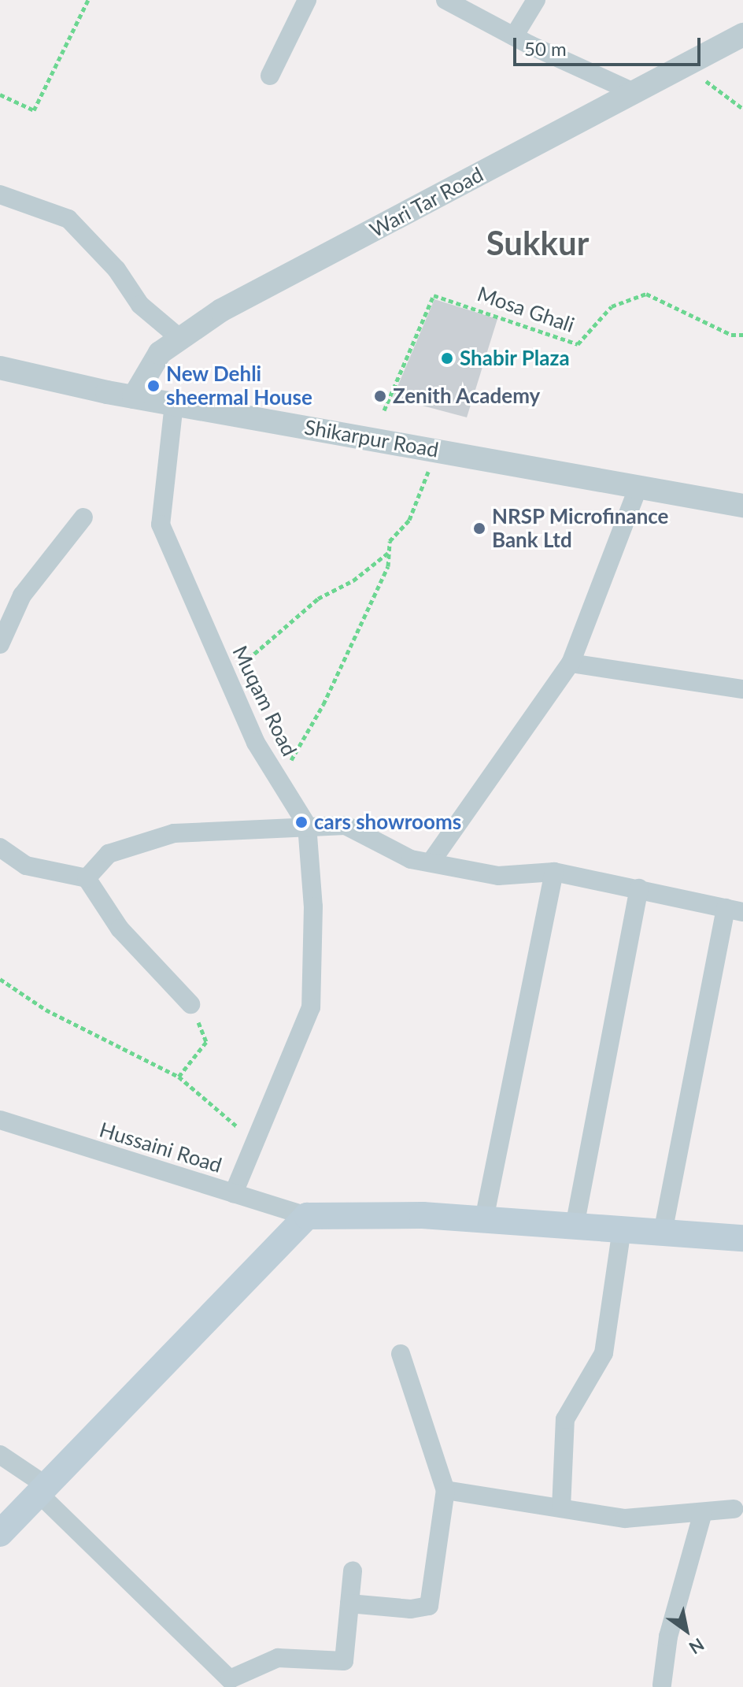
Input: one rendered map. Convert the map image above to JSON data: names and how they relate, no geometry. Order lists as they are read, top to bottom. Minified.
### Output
{"streets":{"street":["Wari Tar Road","Shikarpur Road","Muqam Road","Hussaini Road"],"path":["Mosa Ghali"]},"crossings":[["Wari Tar Road","Shikarpur Road"],["Shikarpur Road","Muqam Road"],["Muqam Road","Hussaini Road"]],"districts":["Sukkur"],"places":["Shabir Plaza","New Dehli sheermal House","Zenith Academy","NRSP Microfinance Bank Ltd","cars showrooms"],"scale_bar":"50 m","north":"bottom right"}
